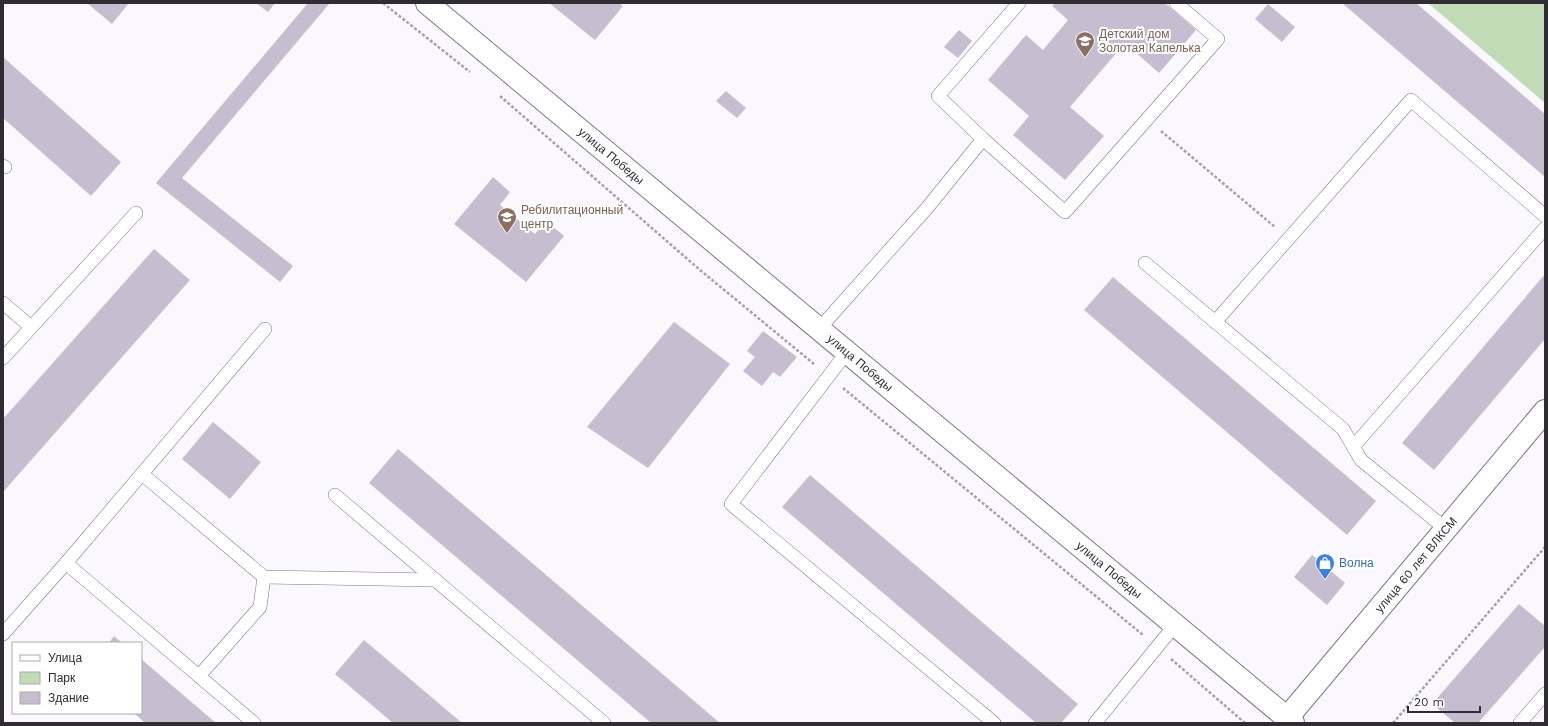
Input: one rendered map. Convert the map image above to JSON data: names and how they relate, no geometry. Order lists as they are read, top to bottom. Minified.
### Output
{"streets":{"street":["улица Победы","улица 60 лет ВЛКСМ"]},"crossings":[["улица Победы","улица 60 лет ВЛКСМ"]],"places":{"school or university":["Детский дом Золотая Капелька","Ребилитационный центр"],"shop":["Волна"]},"legend":["Улица","Парк","Здание"],"scale_bar":"20 m"}
